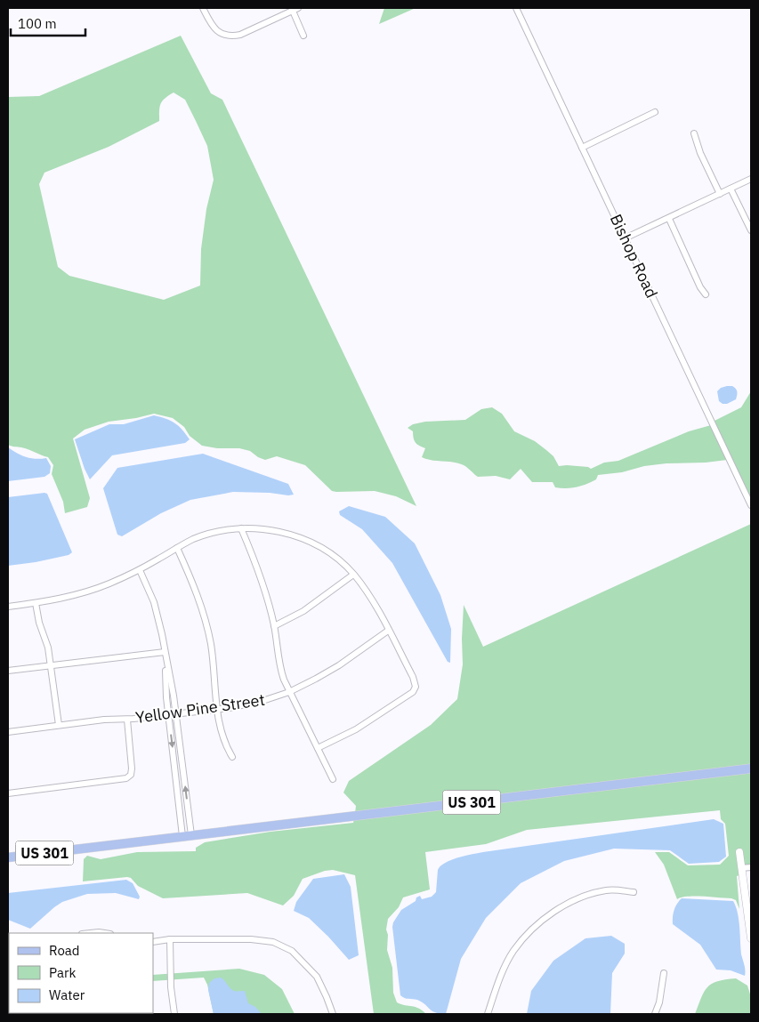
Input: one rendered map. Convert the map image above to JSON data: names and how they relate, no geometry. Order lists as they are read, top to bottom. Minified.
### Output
{"streets":{"main road":["US 301"],"street":["Bishop Road","Yellow Pine Street"]},"legend":["Road","Park","Water"],"scale_bar":"100 m"}
